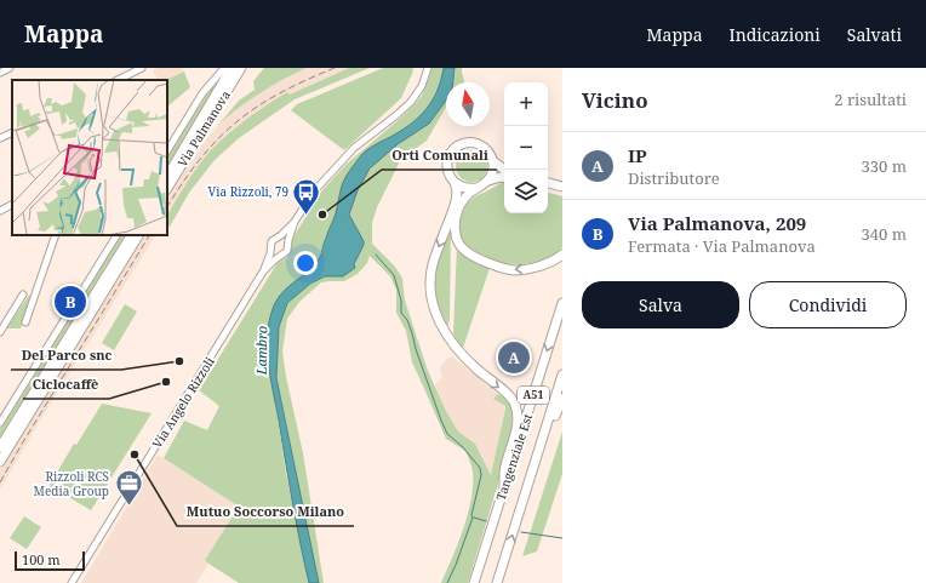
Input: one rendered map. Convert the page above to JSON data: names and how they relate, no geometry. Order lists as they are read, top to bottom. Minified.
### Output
{"streets":{"highway":["Via Palmanova","A51","Tangenziale Est"],"street":["Via Angelo Rizzoli"]},"water":["Lambro"],"places":{"other":["Orti Comunali","Del Parco snc","Ciclocaffè","Mutuo Soccorso Milano"],"bus stop":["Via Rizzoli, 79"],"office":["Rizzoli RCS Media Group"]},"scale_bar":"100 m","north":"top","page":{"header":"Mappa","nav":["Mappa","Indicazioni","Salvati"],"heading":["Vicino","2 risultati"],"map_buttons":["+","−"],"list":[{"mark":"A","name":"IP","note":"Distributore","value":"330 m"},{"mark":"B","name":"Via Palmanova, 209","note":"Fermata · Via Palmanova","value":"340 m"}],"buttons":["Salva","Condividi"],"pins":["B","A"],"scale":"100 m"}}
